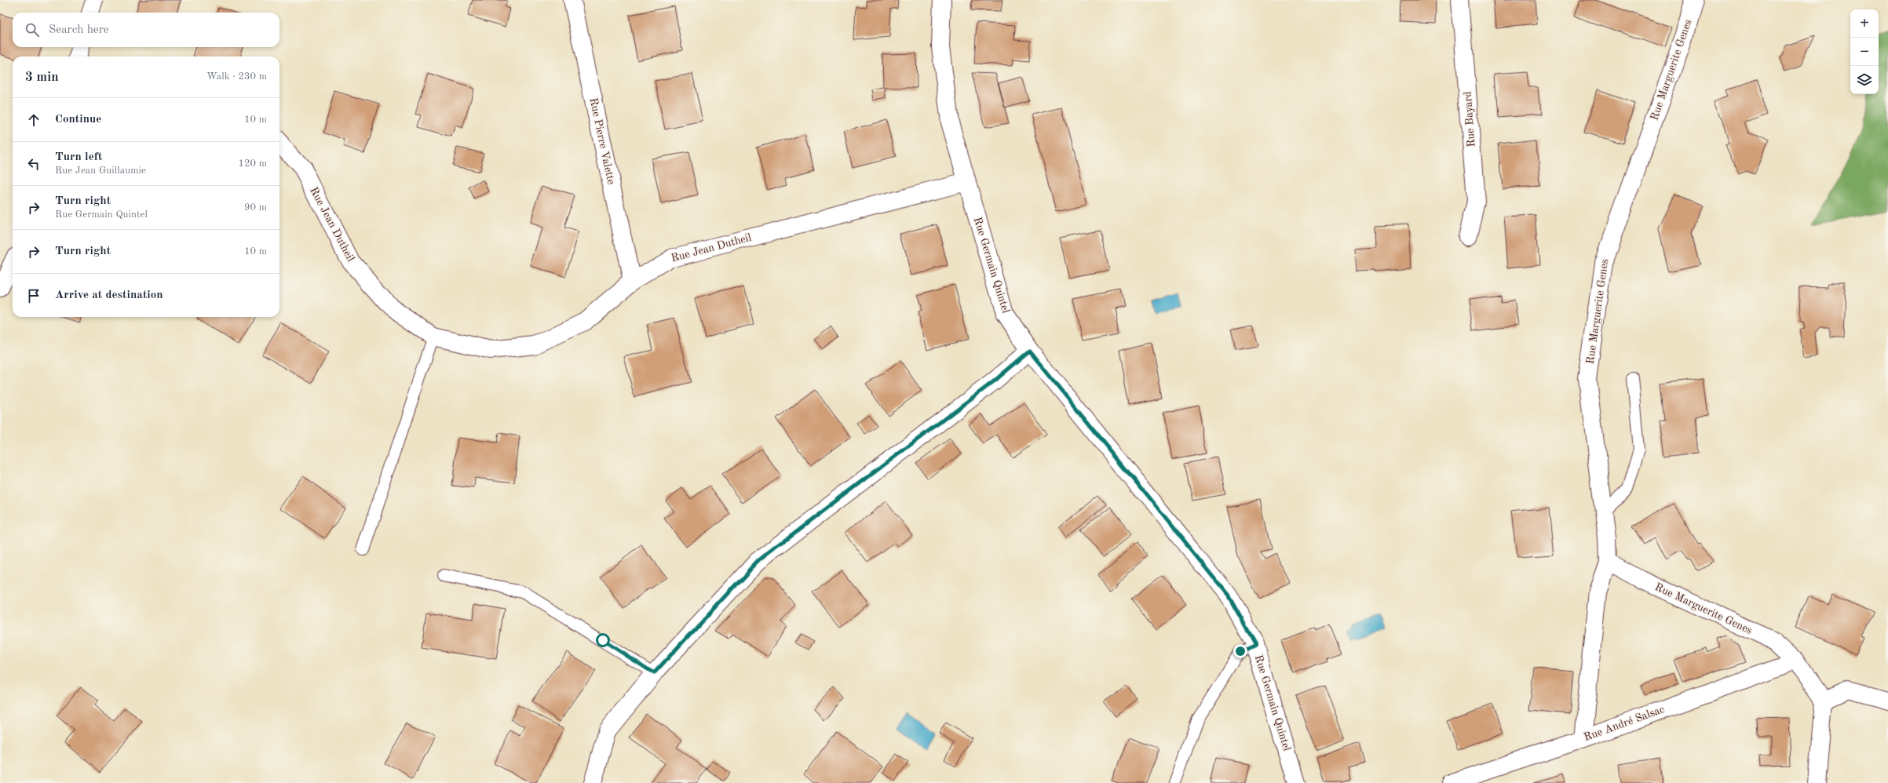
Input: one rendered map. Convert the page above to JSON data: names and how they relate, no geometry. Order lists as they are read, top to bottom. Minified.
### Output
{"streets":{"street":["Rue Marguerite Genes","Rue Bayard","Rue Pierre Valette","Rue Jean Dutheil","Rue Germain Quintel","Rue André Salsac"]},"crossings":[["Rue Marguerite Genes","Rue André Salsac"],["Rue Pierre Valette","Rue Jean Dutheil"],["Rue Jean Dutheil","Rue Germain Quintel"]],"page":{"map_buttons":["+","−"],"search":"Search here","heading":["3 min","Walk · 230 m"],"list":[["Continue","10 m"],["Turn left","Rue Jean Guillaumie","120 m"],["Turn right","Rue Germain Quintel","90 m"],["Turn right","10 m"],"Arrive at destination"]}}
